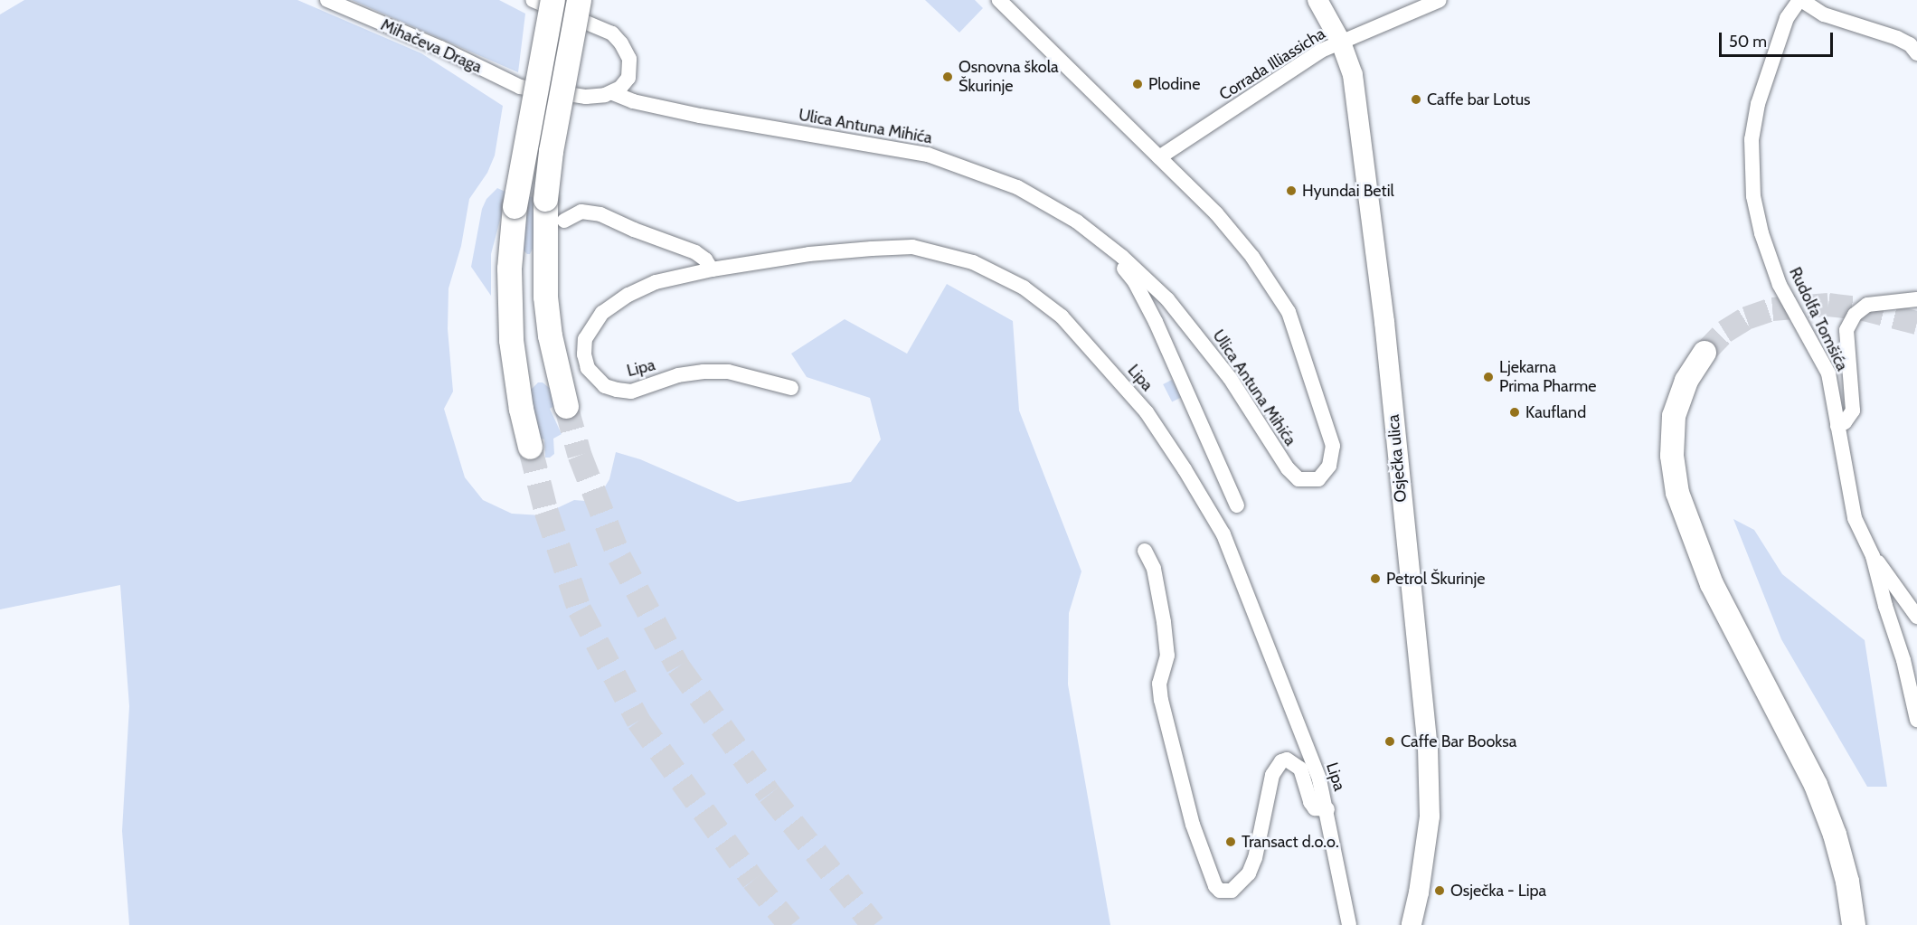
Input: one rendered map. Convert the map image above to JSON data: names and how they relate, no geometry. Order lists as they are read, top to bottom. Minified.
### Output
{"streets":{"main road":["Osječka ulica"],"street":["Mihačeva Draga","Corrada Illiassicha","Ulica Antuna Mihića","Rudolfa Tomšića","Lipa"]},"crossings":[["Mihačeva Draga","Ulica Antuna Mihića"],["Corrada Illiassicha","Ulica Antuna Mihića"],["Corrada Illiassicha","Osječka ulica"]],"places":["Osnovna škola Škurinje","Plodine","Caffe bar Lotus","Hyundai Betil","Ljekarna Prima Pharme","Kaufland","Petrol Škurinje","Caffe Bar Booksa","Transact d.o.o.","Osječka - Lipa"],"scale_bar":"50 m"}
